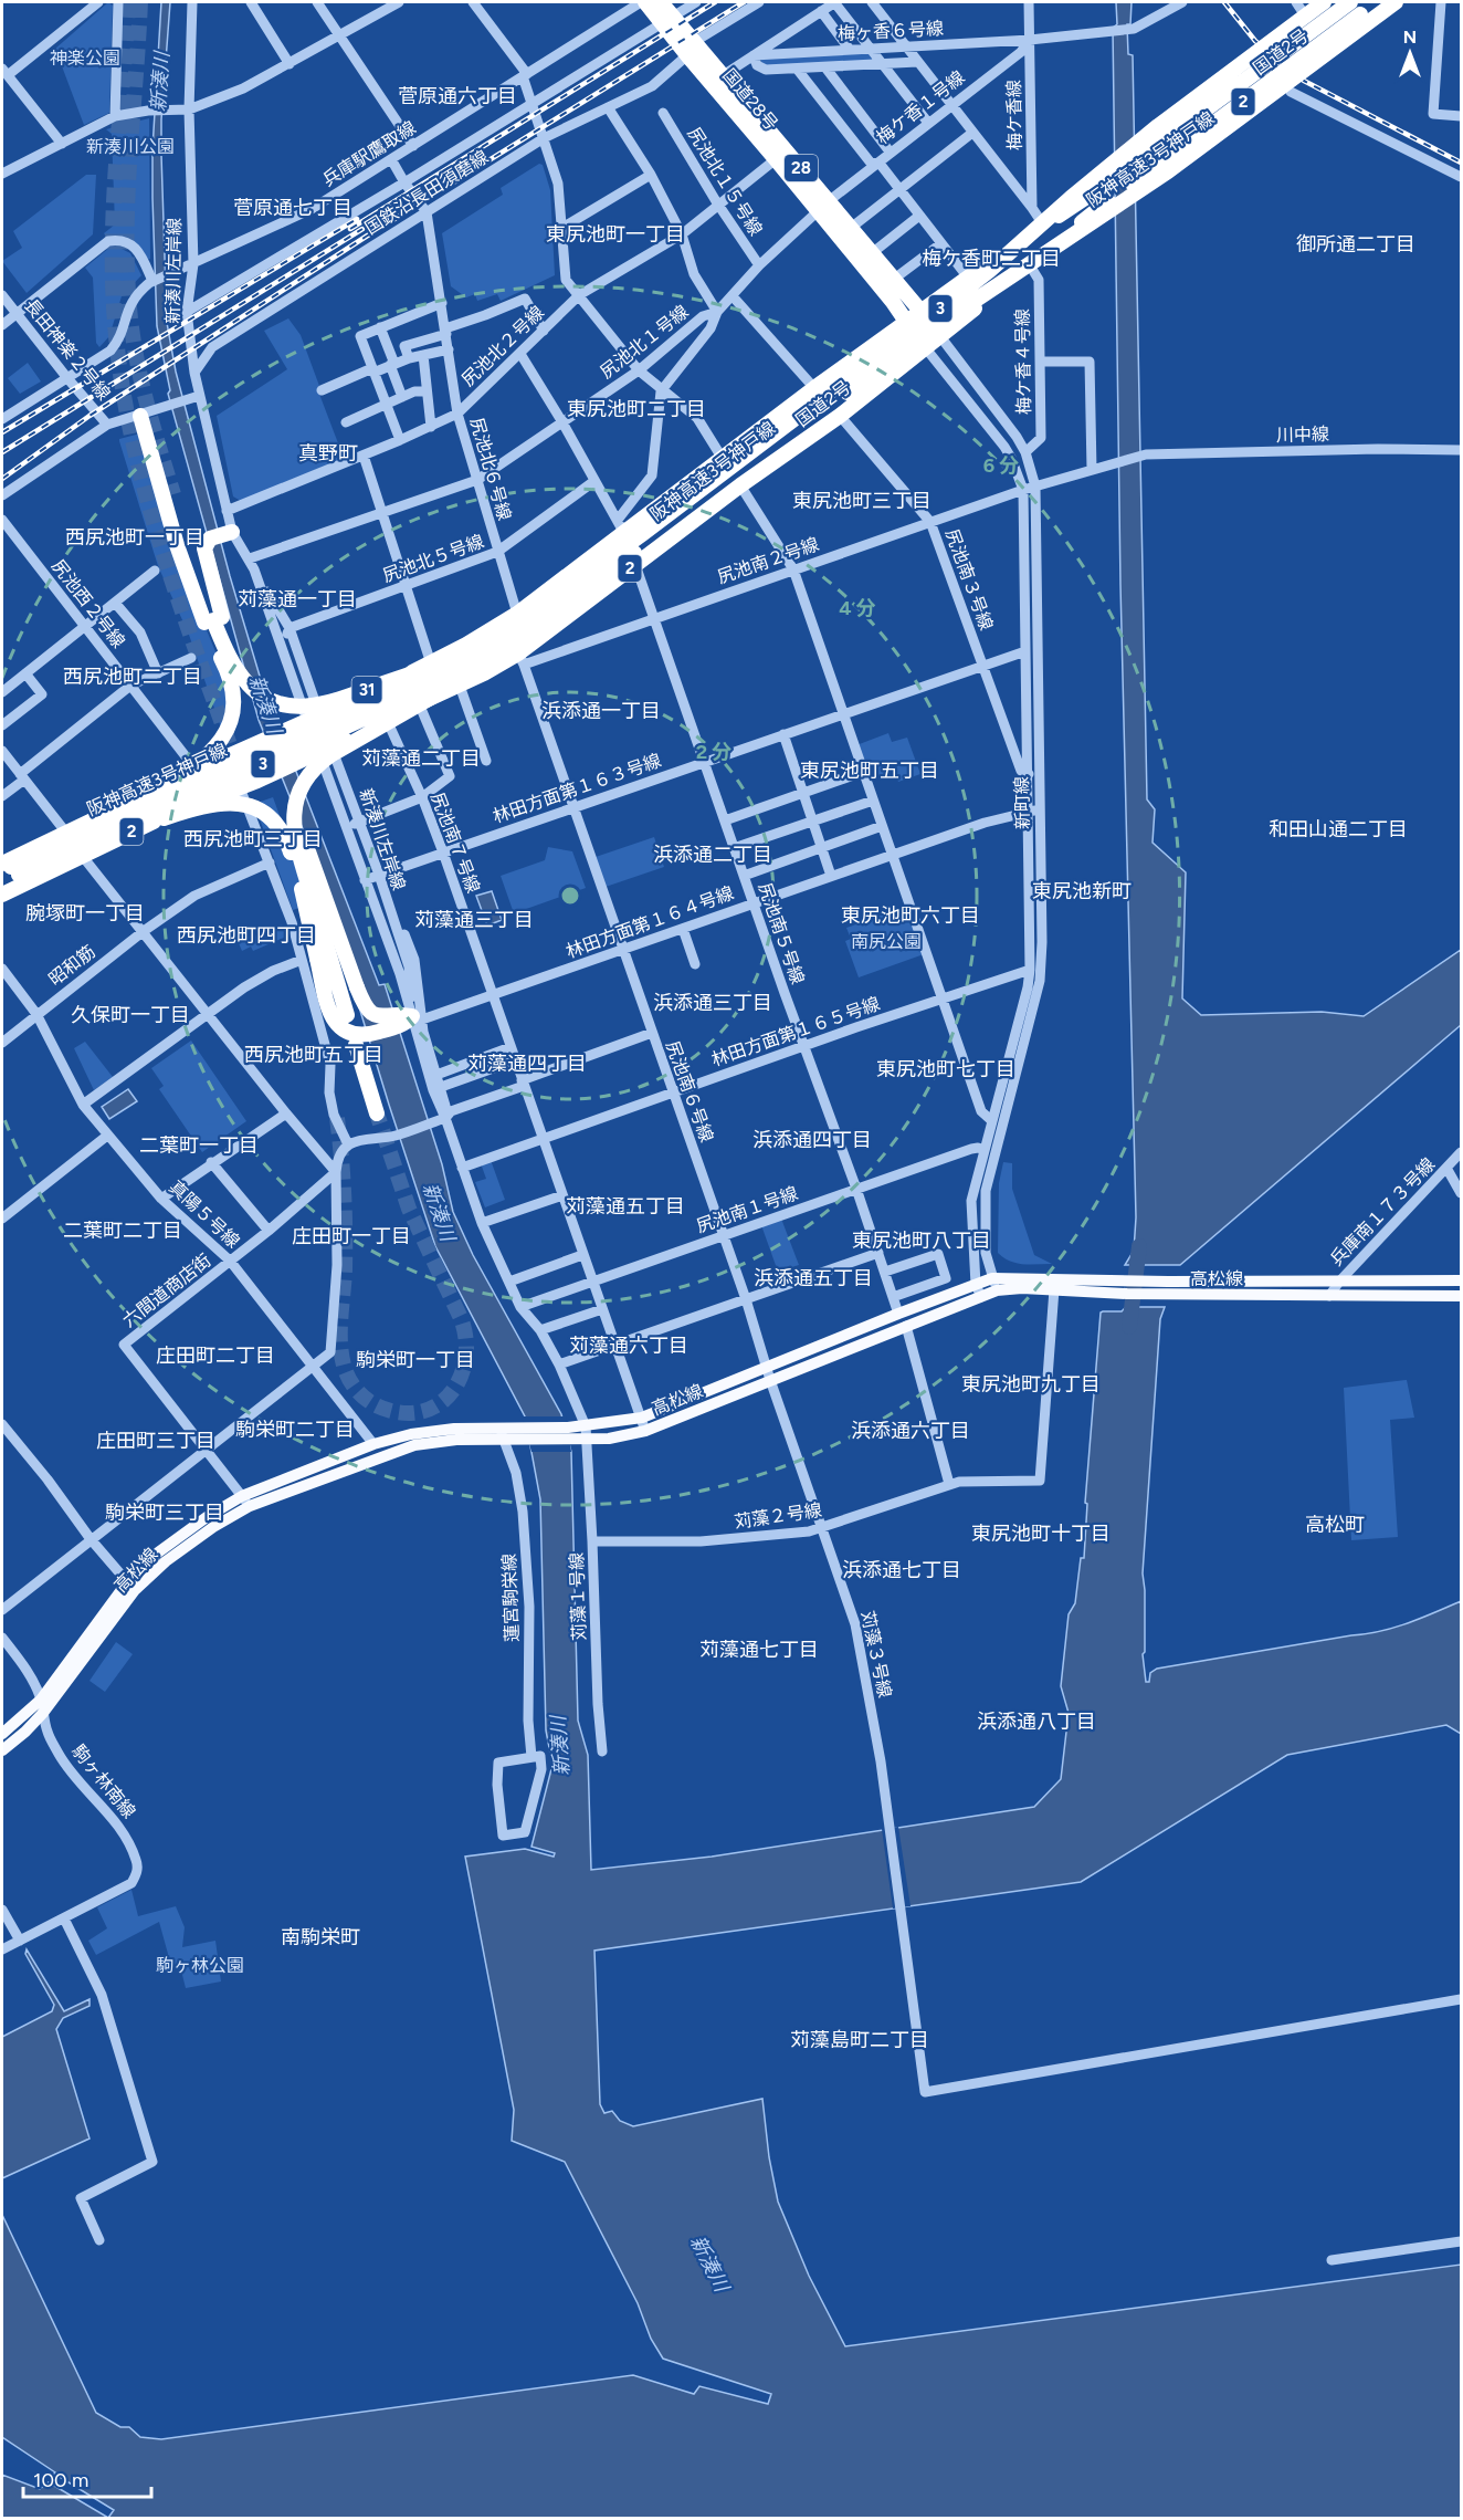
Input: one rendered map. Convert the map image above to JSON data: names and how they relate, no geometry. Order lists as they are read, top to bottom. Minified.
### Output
{"streets":{"highway":["国道2号","国道28号","2","阪神高速3号神戸線","28","3","31"],"main road":["高松線"],"street":["梅ヶ香６号線","梅ケ香１号線","梅ケ香線","兵庫駅鷹取線","尻池北１５号線","国鉄沿長田須磨線","新湊川左岸線","尻池北１号線","尻池北２号線","長田神楽２号線","梅ケ香４号線","川中線","尻池北６号線","尻池北５号線","尻池南２号線","尻池南３号線","尻池西２号線","林田方面第１６３号線","新町線","尻池南７号線","林田方面第１６４号線","尻池南５号線","昭和筋","林田方面第１６５号線","尻池南６号線","尻池南１号線","兵庫南１７３号線","真陽５号線","六間道商店街","苅藻２号線","苅藻１号線","蓮宮駒栄線","苅藻３号線","駒ヶ林南線"]},"crossings":[["梅ヶ香６号線","梅ケ香１号線"],["梅ヶ香６号線","梅ケ香線"],["国道2号","国道28号"],["国道2号","阪神高速3号神戸線"],["国道2号","新湊川左岸線"],["国道2号","3"],["国道2号","梅ケ香４号線"],["国道2号","尻池北６号線"],["国道2号","尻池南２号線"],["国道2号","尻池南３号線"],["国道2号","尻池西２号線"],["国道2号","31"],["国道2号","新町線"],["国道2号","尻池南７号線"],["国道2号","尻池南５号線"],["国道2号","尻池南６号線"],["国道28号","梅ケ香１号線"],["国道28号","兵庫駅鷹取線"],["国道28号","国鉄沿長田須磨線"],["国道28号","尻池北１号線"],["国道28号","尻池北２号線"],["国道28号","新町線"],["梅ケ香１号線","梅ケ香線"],["梅ケ香１号線","尻池北１号線"],["兵庫駅鷹取線","新湊川左岸線"],["阪神高速3号神戸線","3"],["阪神高速3号神戸線","尻池南２号線"],["阪神高速3号神戸線","31"],["阪神高速3号神戸線","尻池南６号線"],["尻池北１５号線","尻池北１号線"],["尻池北１５号線","尻池北２号線"],["国鉄沿長田須磨線","新湊川左岸線"],["国鉄沿長田須磨線","尻池北６号線"],["新湊川左岸線","尻池北１号線"],["新湊川左岸線","尻池北２号線"],["新湊川左岸線","尻池北５号線"],["新湊川左岸線","31"],["新湊川左岸線","林田方面第１６３号線"],["新湊川左岸線","林田方面第１６４号線"],["新湊川左岸線","林田方面第１６５号線"],["新湊川左岸線","尻池南１号線"],["新湊川左岸線","高松線"],["新湊川左岸線","苅藻１号線"],["3","31"],["尻池北１号線","尻池北６号線"],["尻池北１号線","尻池南５号線"],["尻池北２号線","尻池北６号線"],["尻池北２号線","尻池南５号線"],["梅ケ香４号線","新町線"],["尻池北６号線","尻池北５号線"],["尻池北５号線","尻池南５号線"],["尻池南２号線","尻池南３号線"],["尻池南２号線","31"],["尻池南２号線","新町線"],["尻池南２号線","尻池南５号線"],["尻池南２号線","尻池南６号線"],["尻池南３号線","林田方面第１６３号線"],["尻池南３号線","新町線"],["31","尻池南６号線"],["林田方面第１６３号線","新町線"],["林田方面第１６３号線","尻池南７号線"],["林田方面第１６３号線","尻池南５号線"],["林田方面第１６３号線","尻池南６号線"],["新町線","林田方面第１６４号線"],["新町線","林田方面第１６５号線"],["新町線","尻池南１号線"],["新町線","高松線"],["尻池南７号線","林田方面第１６４号線"],["尻池南７号線","林田方面第１６５号線"],["尻池南７号線","尻池南１号線"],["尻池南７号線","高松線"],["林田方面第１６４号線","尻池南５号線"],["林田方面第１６４号線","尻池南６号線"],["尻池南５号線","林田方面第１６５号線"],["尻池南５号線","尻池南１号線"],["尻池南５号線","高松線"],["昭和筋","真陽５号線"],["林田方面第１６５号線","尻池南６号線"],["尻池南６号線","尻池南１号線"],["尻池南６号線","高松線"],["尻池南６号線","苅藻３号線"],["兵庫南１７３号線","高松線"],["真陽５号線","高松線"],["真陽５号線","六間道商店街"],["高松線","苅藻２号線"],["高松線","苅藻１号線"],["高松線","蓮宮駒栄線"],["高松線","苅藻３号線"],["高松線","駒ヶ林南線"],["苅藻２号線","苅藻１号線"],["苅藻２号線","苅藻３号線"]],"districts":["菅原通六丁目","菅原通七丁目","東尻池町一丁目","御所通二丁目","梅ケ香町二丁目","東尻池町二丁目","真野町","東尻池町三丁目","西尻池町一丁目","苅藻通一丁目","西尻池町二丁目","浜添通一丁目","苅藻通二丁目","東尻池町五丁目","和田山通二丁目","西尻池町三丁目","浜添通二丁目","東尻池新町","腕塚町一丁目","東尻池町六丁目","苅藻通三丁目","西尻池町四丁目","浜添通三丁目","久保町一丁目","西尻池町五丁目","苅藻通四丁目","東尻池町七丁目","浜添通四丁目","二葉町一丁目","苅藻通五丁目","二葉町二丁目","庄田町一丁目","東尻池町八丁目","浜添通五丁目","苅藻通六丁目","庄田町二丁目","駒栄町一丁目","東尻池町九丁目","駒栄町二丁目","浜添通六丁目","庄田町三丁目","駒栄町三丁目","高松町","東尻池町十丁目","浜添通七丁目","苅藻通七丁目","浜添通八丁目","南駒栄町","苅藻島町二丁目"],"water":["新湊川"],"parks":["神楽公園","新湊川公園","南尻公園","駒ヶ林公園"],"scale_bar":"100 m","north":"top","rings":["6 分","4 分","2 分"]}
